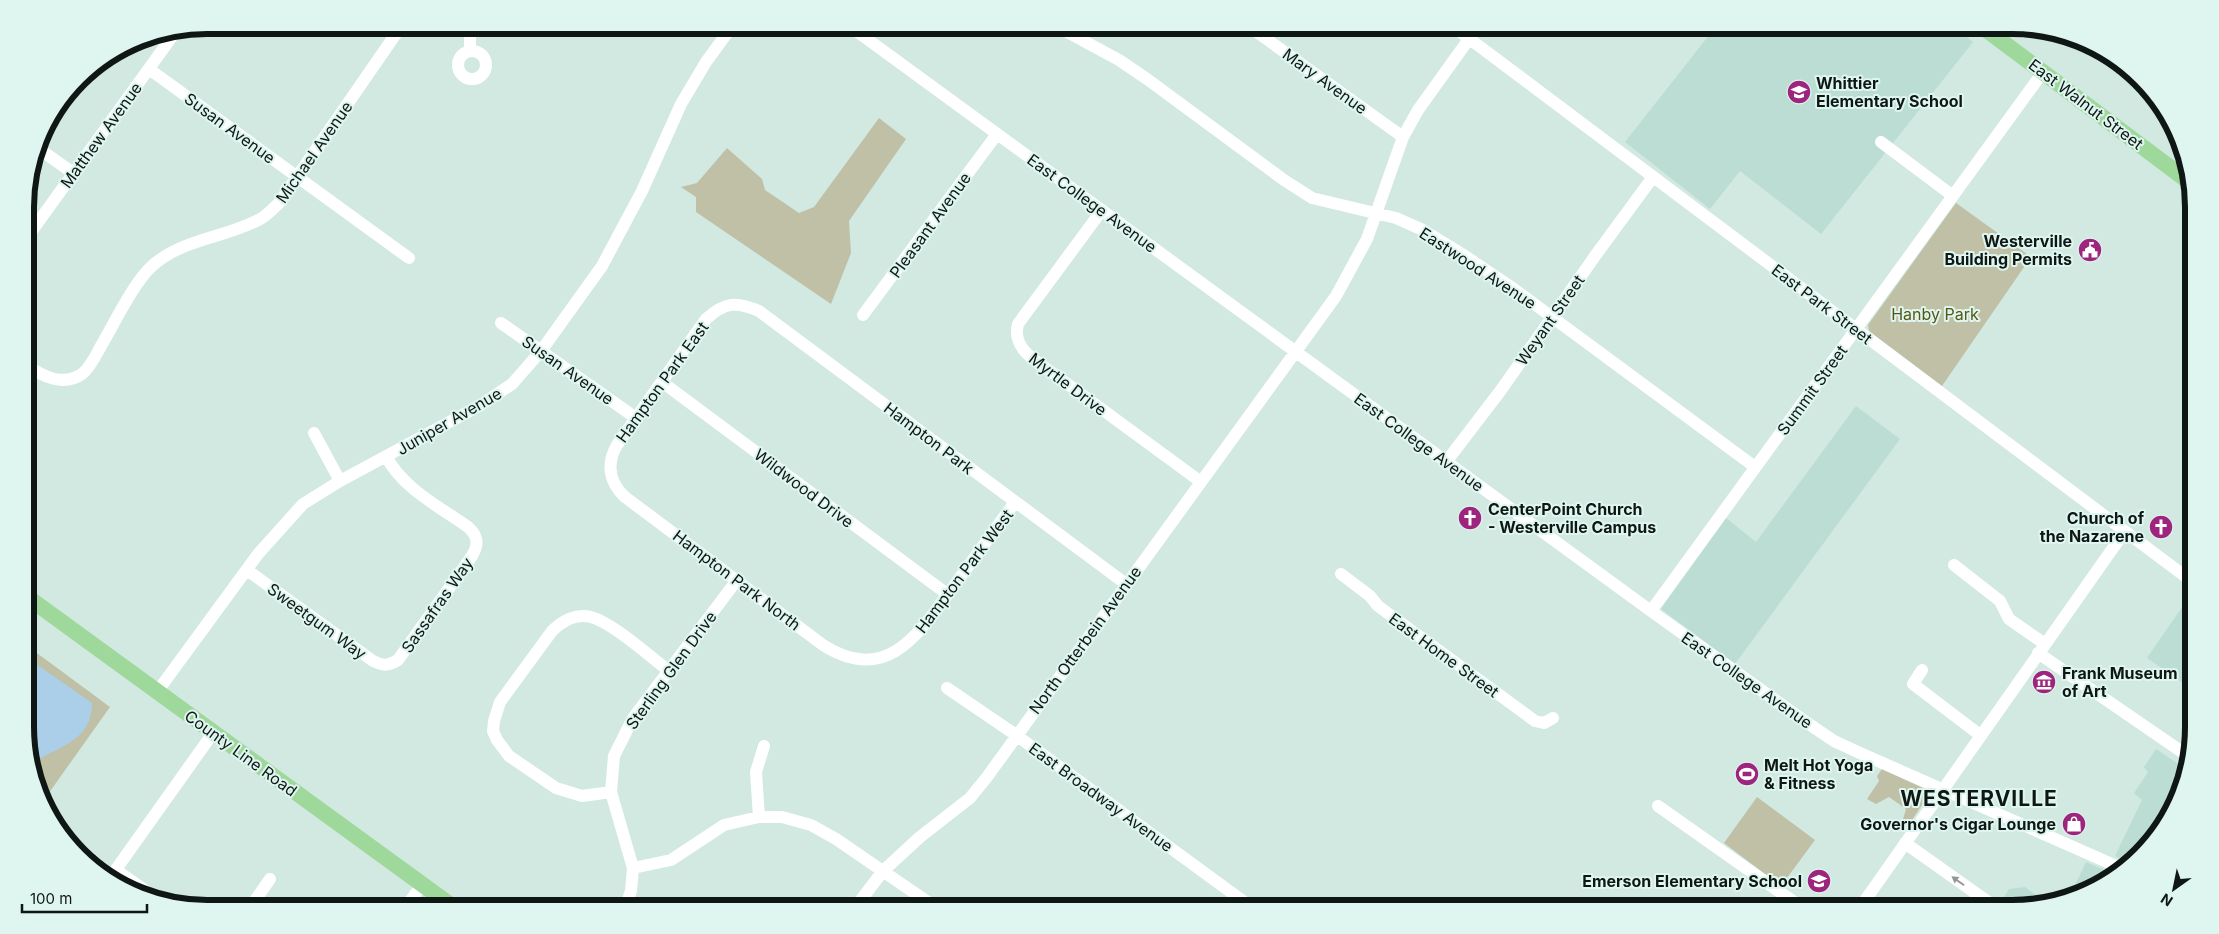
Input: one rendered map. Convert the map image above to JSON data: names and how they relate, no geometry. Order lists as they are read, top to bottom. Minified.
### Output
{"streets":{"main road":["East Walnut Street","County Line Road"],"street":["Mary Avenue","Susan Avenue","Matthew Avenue","Michael Avenue","East College Avenue","Pleasant Avenue","Eastwood Avenue","East Park Street","Weyant Street","Hampton Park East","Myrtle Drive","Summit Street","Juniper Avenue","Hampton Park","Wildwood Drive","Hampton Park West","Hampton Park North","Sassafras Way","Sweetgum Way","North Otterbein Avenue","East Home Street","Sterling Glen Drive","East Broadway Avenue"]},"crossings":[["Mary Avenue","North Otterbein Avenue"],["East Walnut Street","Summit Street"],["Susan Avenue","Matthew Avenue"],["Susan Avenue","Michael Avenue"],["Susan Avenue","Hampton Park East"],["Susan Avenue","Juniper Avenue"],["East College Avenue","Pleasant Avenue"],["East College Avenue","Weyant Street"],["East College Avenue","Myrtle Drive"],["East College Avenue","Summit Street"],["East College Avenue","North Otterbein Avenue"],["Eastwood Avenue","Weyant Street"],["Eastwood Avenue","Summit Street"],["Eastwood Avenue","North Otterbein Avenue"],["East Park Street","Weyant Street"],["East Park Street","Summit Street"],["East Park Street","North Otterbein Avenue"],["Hampton Park East","Hampton Park"],["Hampton Park East","Wildwood Drive"],["Hampton Park East","Hampton Park North"],["Myrtle Drive","North Otterbein Avenue"],["Juniper Avenue","Sassafras Way"],["Juniper Avenue","Sweetgum Way"],["Juniper Avenue","County Line Road"],["Hampton Park","Hampton Park West"],["Hampton Park","North Otterbein Avenue"],["Wildwood Drive","Hampton Park West"],["Hampton Park West","Hampton Park North"],["Hampton Park North","Sterling Glen Drive"],["Sassafras Way","Sweetgum Way"],["North Otterbein Avenue","East Broadway Avenue"]],"districts":["WESTERVILLE"],"parks":["Hanby Park"],"places":{"school or university":["Whittier Elementary School","Emerson Elementary School"],"public building":["Westerville Building Permits"],"church":["CenterPoint Church - Westerville Campus","Church of the Nazarene"],"museum":["Frank Museum of Art"],"sports":["Melt Hot Yoga & Fitness"],"shop":["Governor's Cigar Lounge"]},"scale_bar":"100 m","north":"bottom left"}
